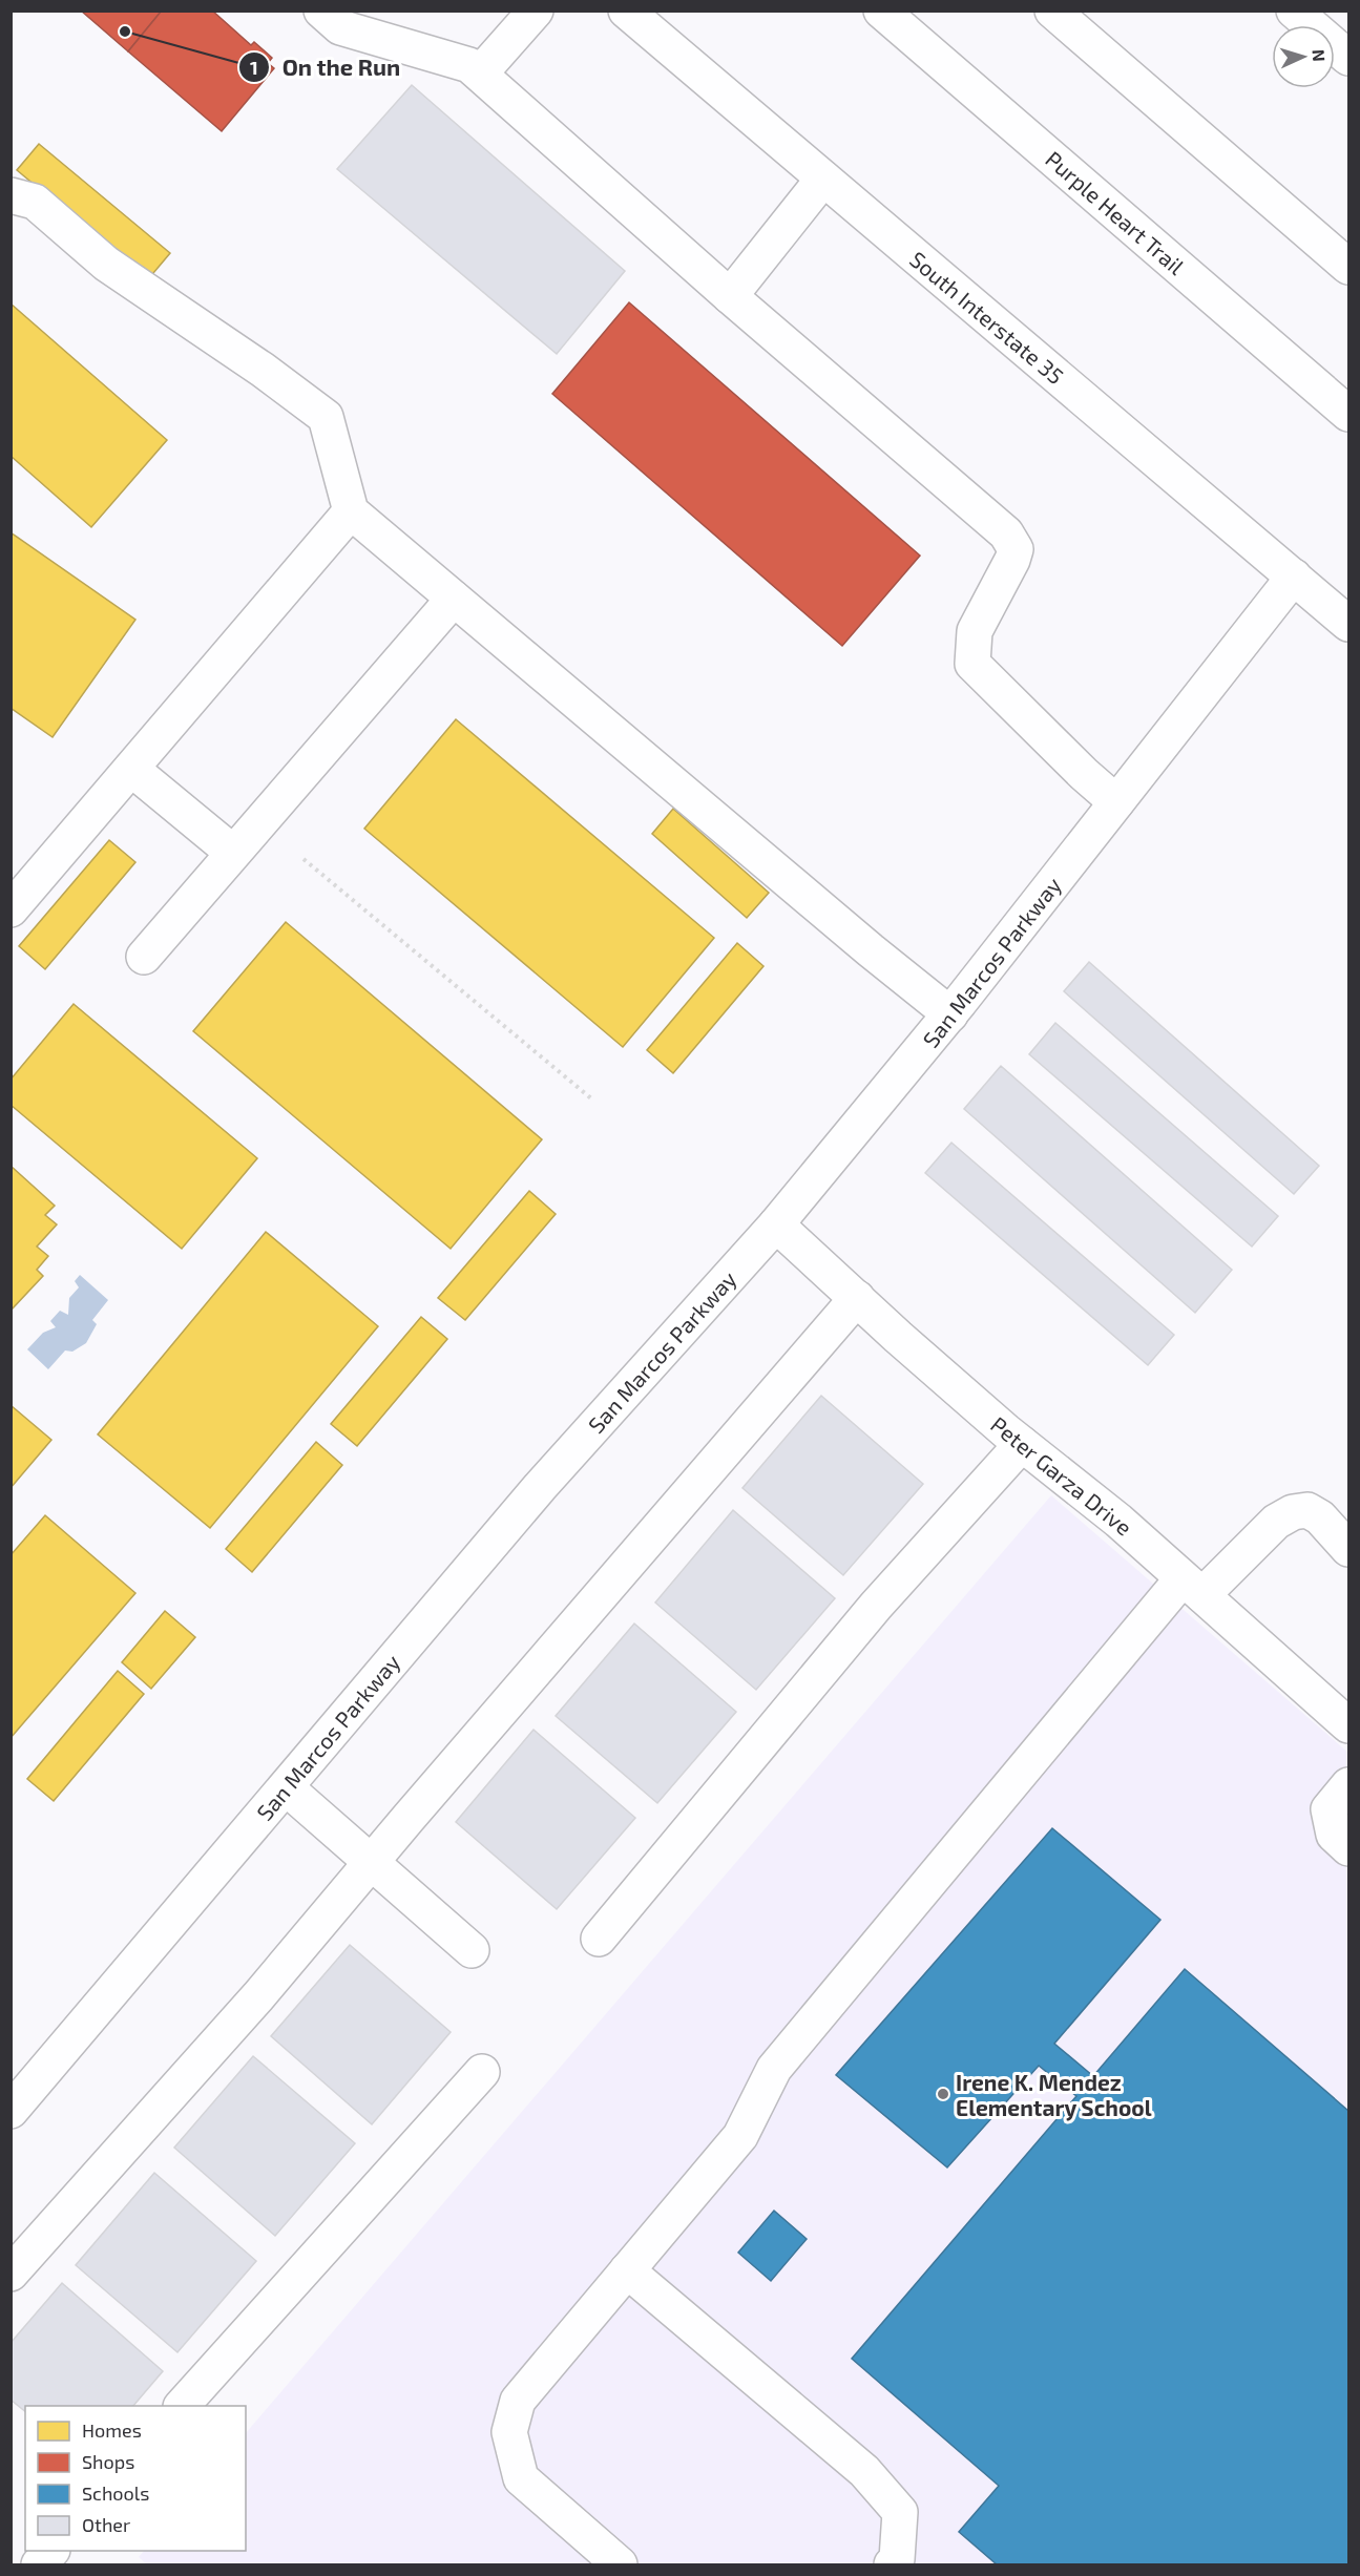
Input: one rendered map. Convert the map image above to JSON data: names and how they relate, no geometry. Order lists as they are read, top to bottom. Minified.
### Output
{"streets":{"main road":["Purple Heart Trail","South Interstate 35","San Marcos Parkway","Peter Garza Drive"]},"crossings":[["South Interstate 35","San Marcos Parkway"],["San Marcos Parkway","Peter Garza Drive"]],"places":["On the Run","Irene K. Mendez Elementary School"],"legend":["Homes","Shops","Schools","Other"],"north":"right"}
